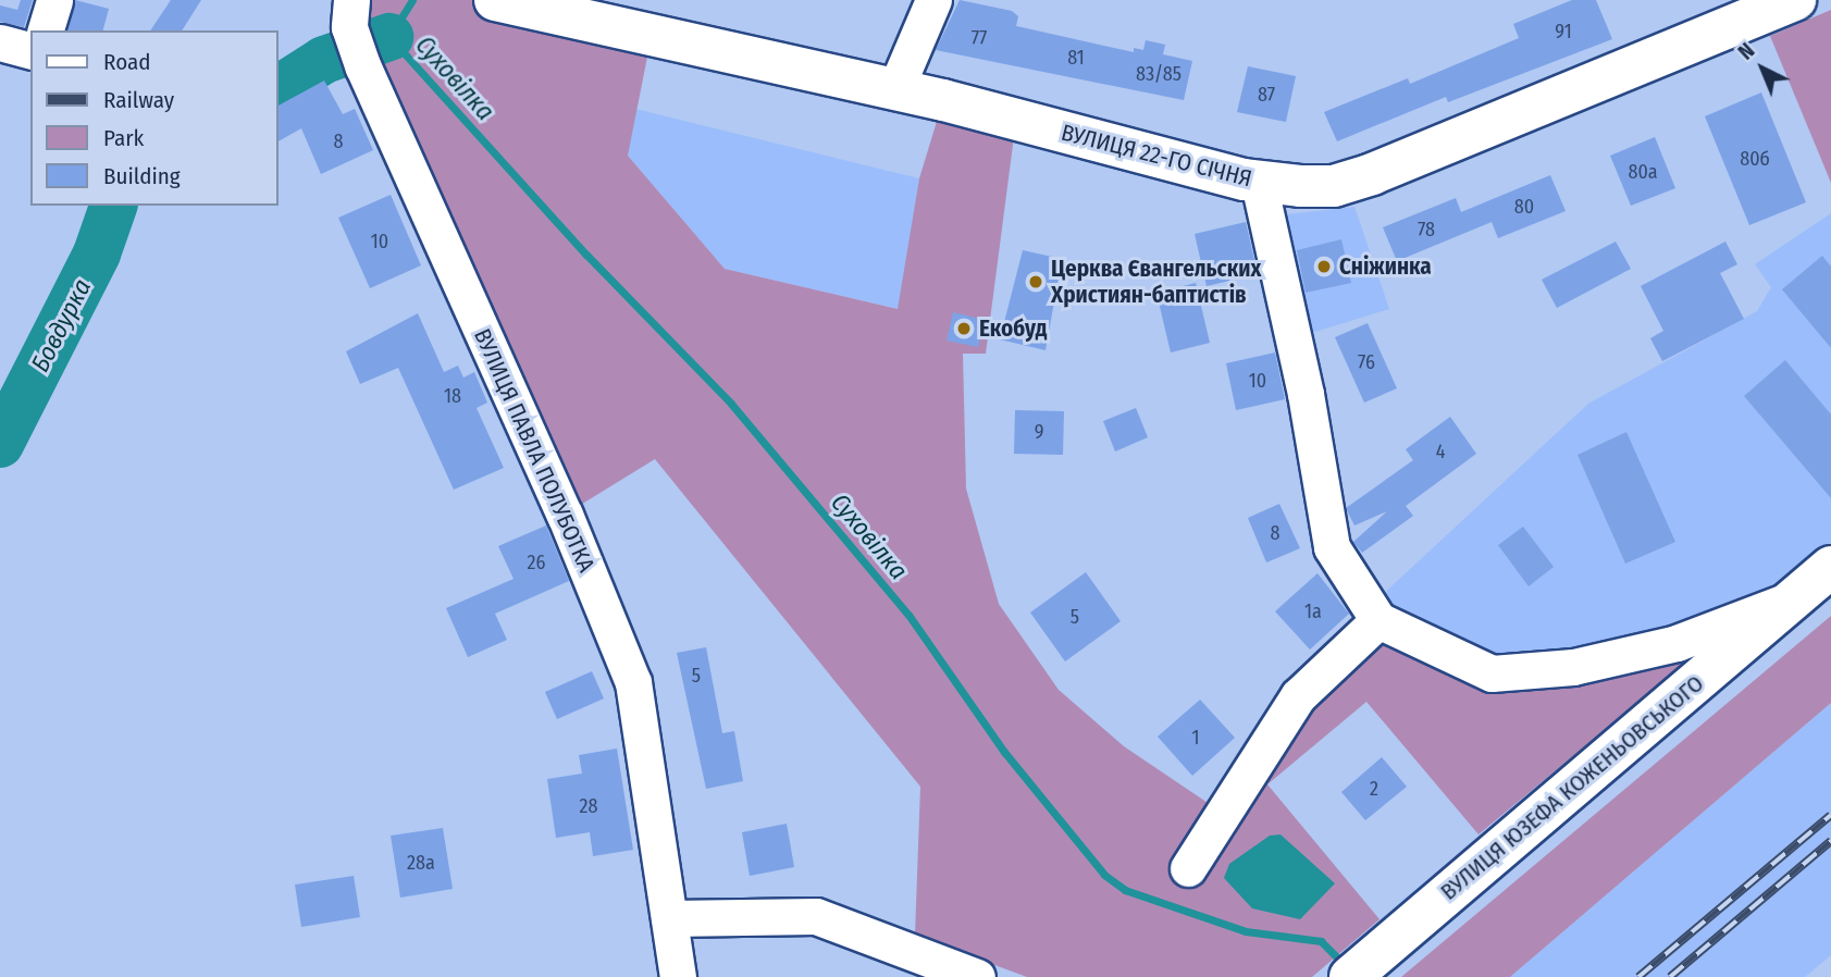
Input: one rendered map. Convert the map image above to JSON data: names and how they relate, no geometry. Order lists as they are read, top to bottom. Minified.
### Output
{"streets":{"main road":["ВУЛИЦЯ 22-ГО СІЧНЯ","ВУЛИЦЯ ЮЗЕФА КОЖЕНЬОВСЬКОГО"],"street":["ВУЛИЦЯ ПАВЛА ПОЛУБОТКА"]},"water":["Суховілка","Бовдурка"],"places":["Сніжинка","Церква Євангельских Християн-баптистів","Екобуд"],"house_numbers":["91","77","81","83/85","87","8","80б","80а","80","78","10","76","10","18","9","4","8","26","1а","5","5","1","2","28","28а"],"legend":["Road","Railway","Park","Building"],"north":"top left"}
